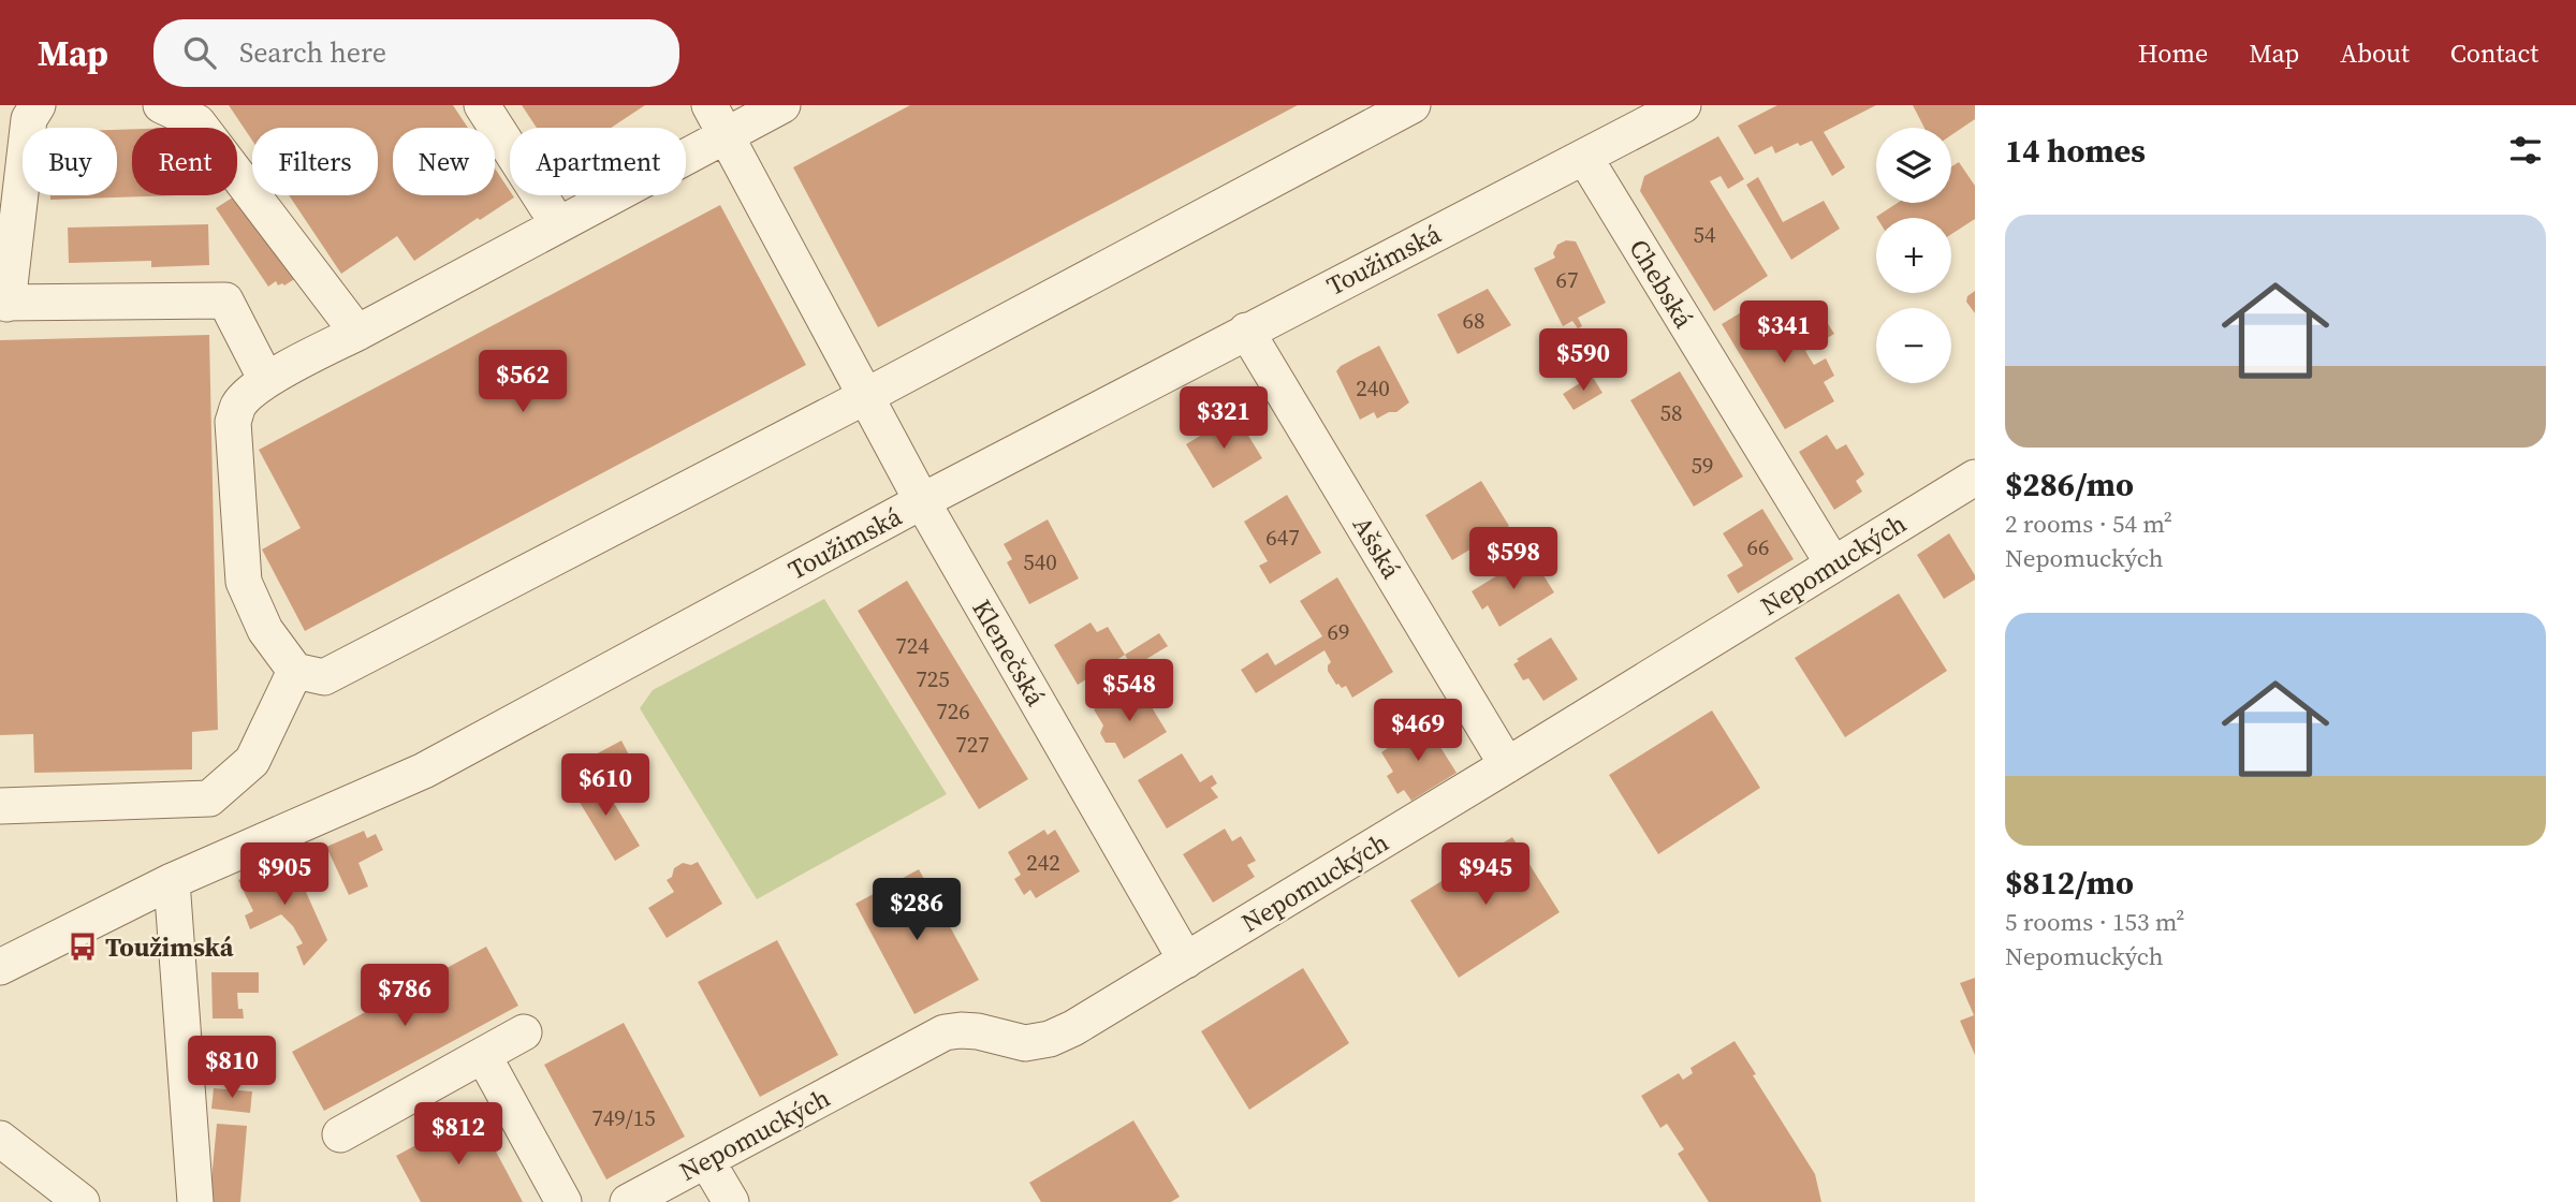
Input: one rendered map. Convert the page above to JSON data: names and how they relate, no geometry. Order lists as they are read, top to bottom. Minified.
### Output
{"streets":{"street":["Toužimská","Chebská","Ašská","Nepomuckých","Klenečská"]},"crossings":[["Toužimská","Chebská"],["Toužimská","Ašská"],["Toužimská","Klenečská"],["Chebská","Nepomuckých"],["Ašská","Nepomuckých"],["Nepomuckých","Klenečská"]],"places":{"bus stop":["Toužimská"]},"house_numbers":["54","67","68","240","58","59","647","66","540","69","724","725","726","727","242","749/15"],"page":{"header":"Map","search":"Search here","nav":["Home","Map","About","Contact"],"heading":"14 homes","map_buttons":["+","−"],"chip":["Buy","Rent","Filters","New","Apartment"],"list":[{"name":"$286/mo","note":"2 rooms · 54 m² · Nepomuckých"},{"name":"$812/mo","note":"5 rooms · 153 m² · Nepomuckých"}],"price":["$341","$590","$562","$321","$598","$548","$469","$610","$905","$945","$286","$786","$810","$812"]}}
